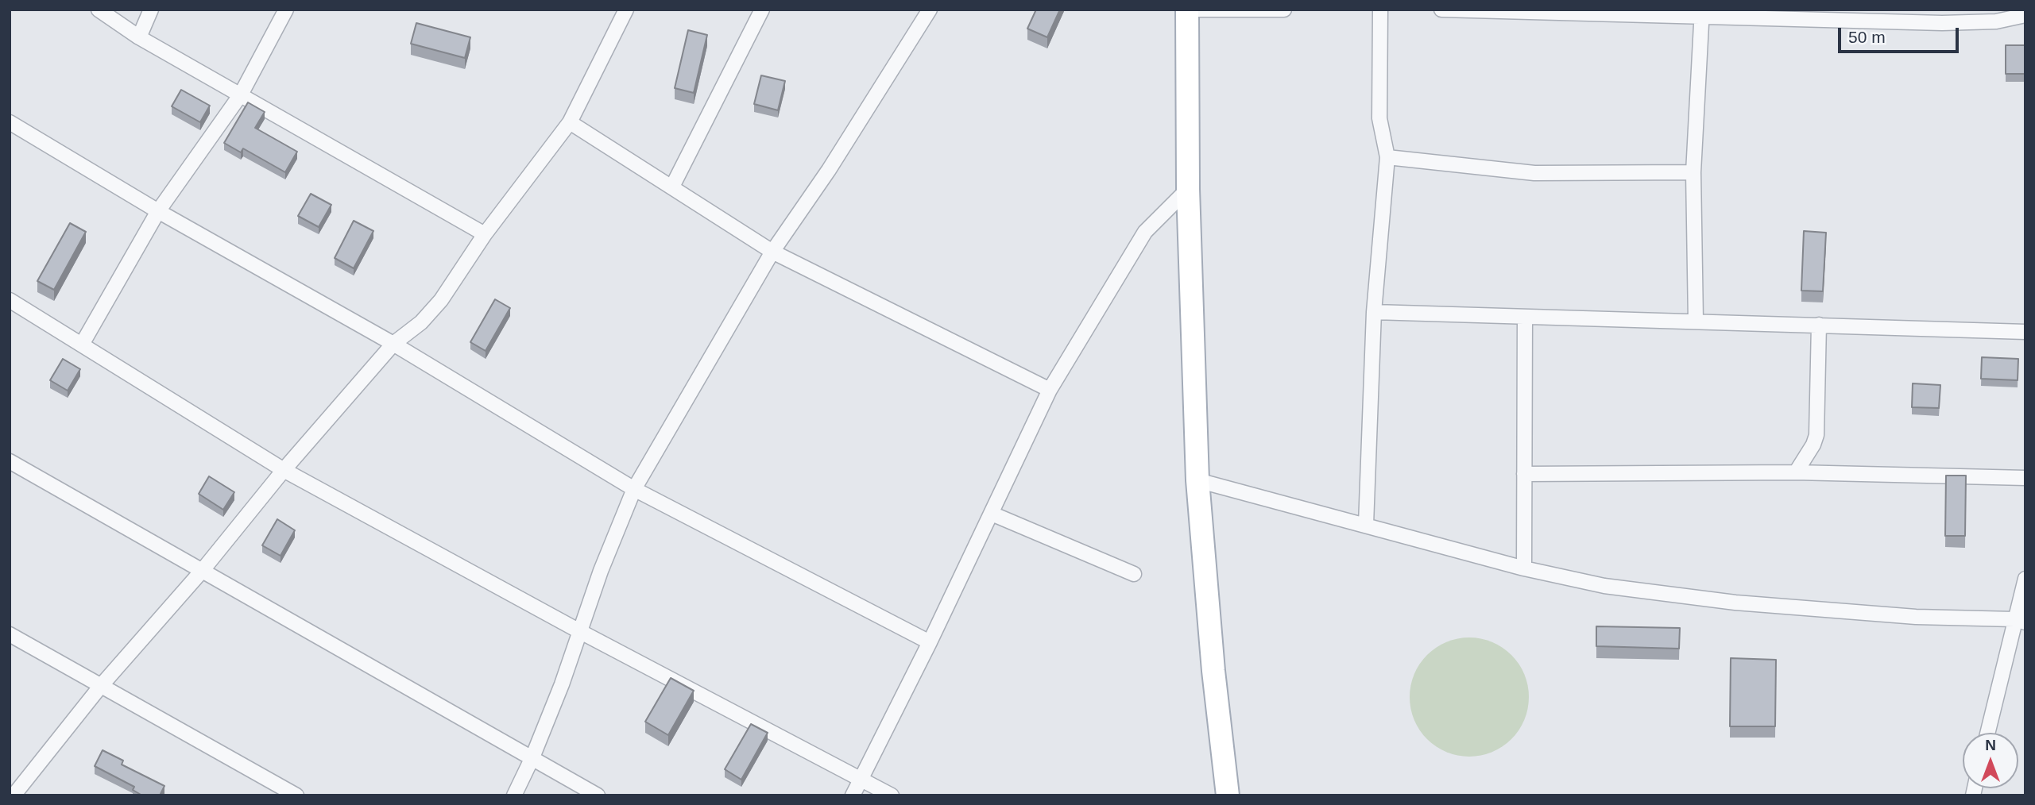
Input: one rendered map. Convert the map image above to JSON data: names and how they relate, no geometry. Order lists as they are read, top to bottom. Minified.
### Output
{"scale_bar":"50 m","north":"top"}
